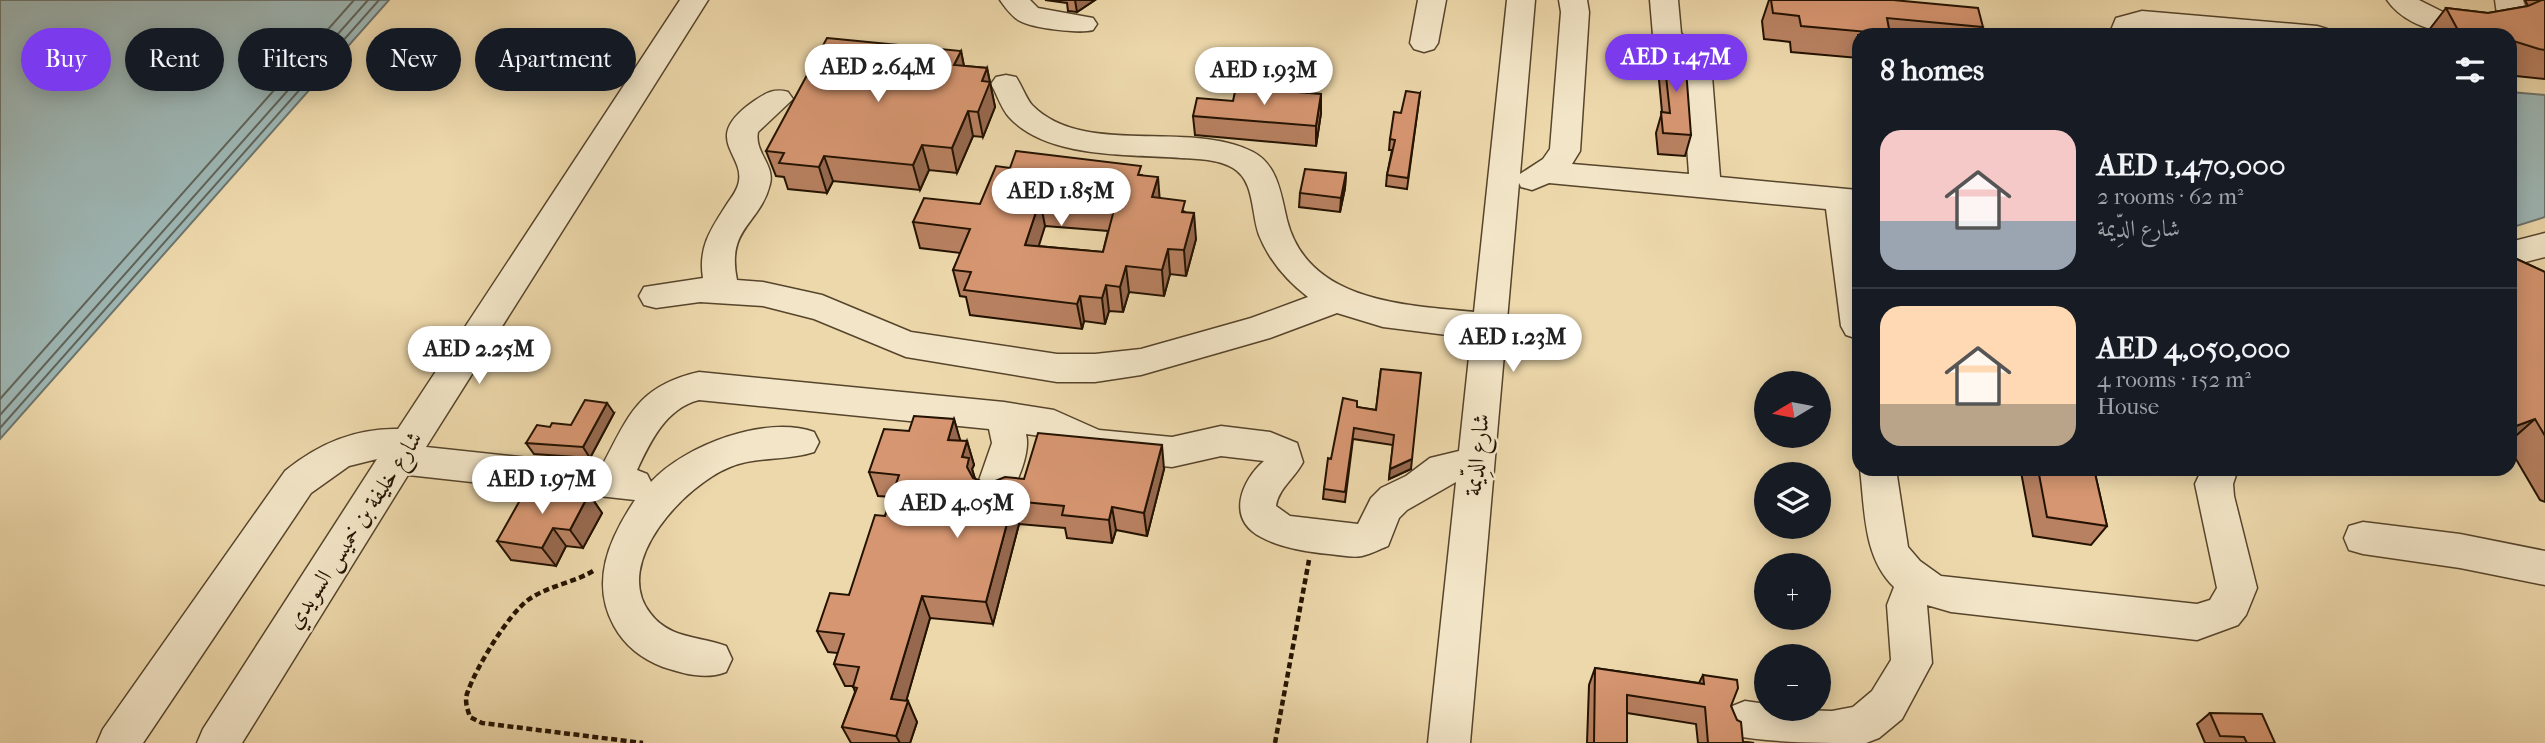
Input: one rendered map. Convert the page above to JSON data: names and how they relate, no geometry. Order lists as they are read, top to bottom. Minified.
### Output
{"streets":{"street":["شارع الدِّيمة","شارع خليفة بن خميس السويدي"]},"north":"left","page":{"chip":["Buy","Rent","Filters","New","Apartment"],"heading":"8 homes","price":["AED 1.47M","AED 2.64M","AED 1.93M","AED 1.85M","AED 1.23M","AED 2.25M","AED 1.97M","AED 4.05M"],"list":[{"name":"AED 1,470,000","note":"2 rooms · 62 m² · شارع الدِّيمة"},{"name":"AED 4,050,000","note":"4 rooms · 152 m² · House"}],"map_buttons":["+","−"]}}
